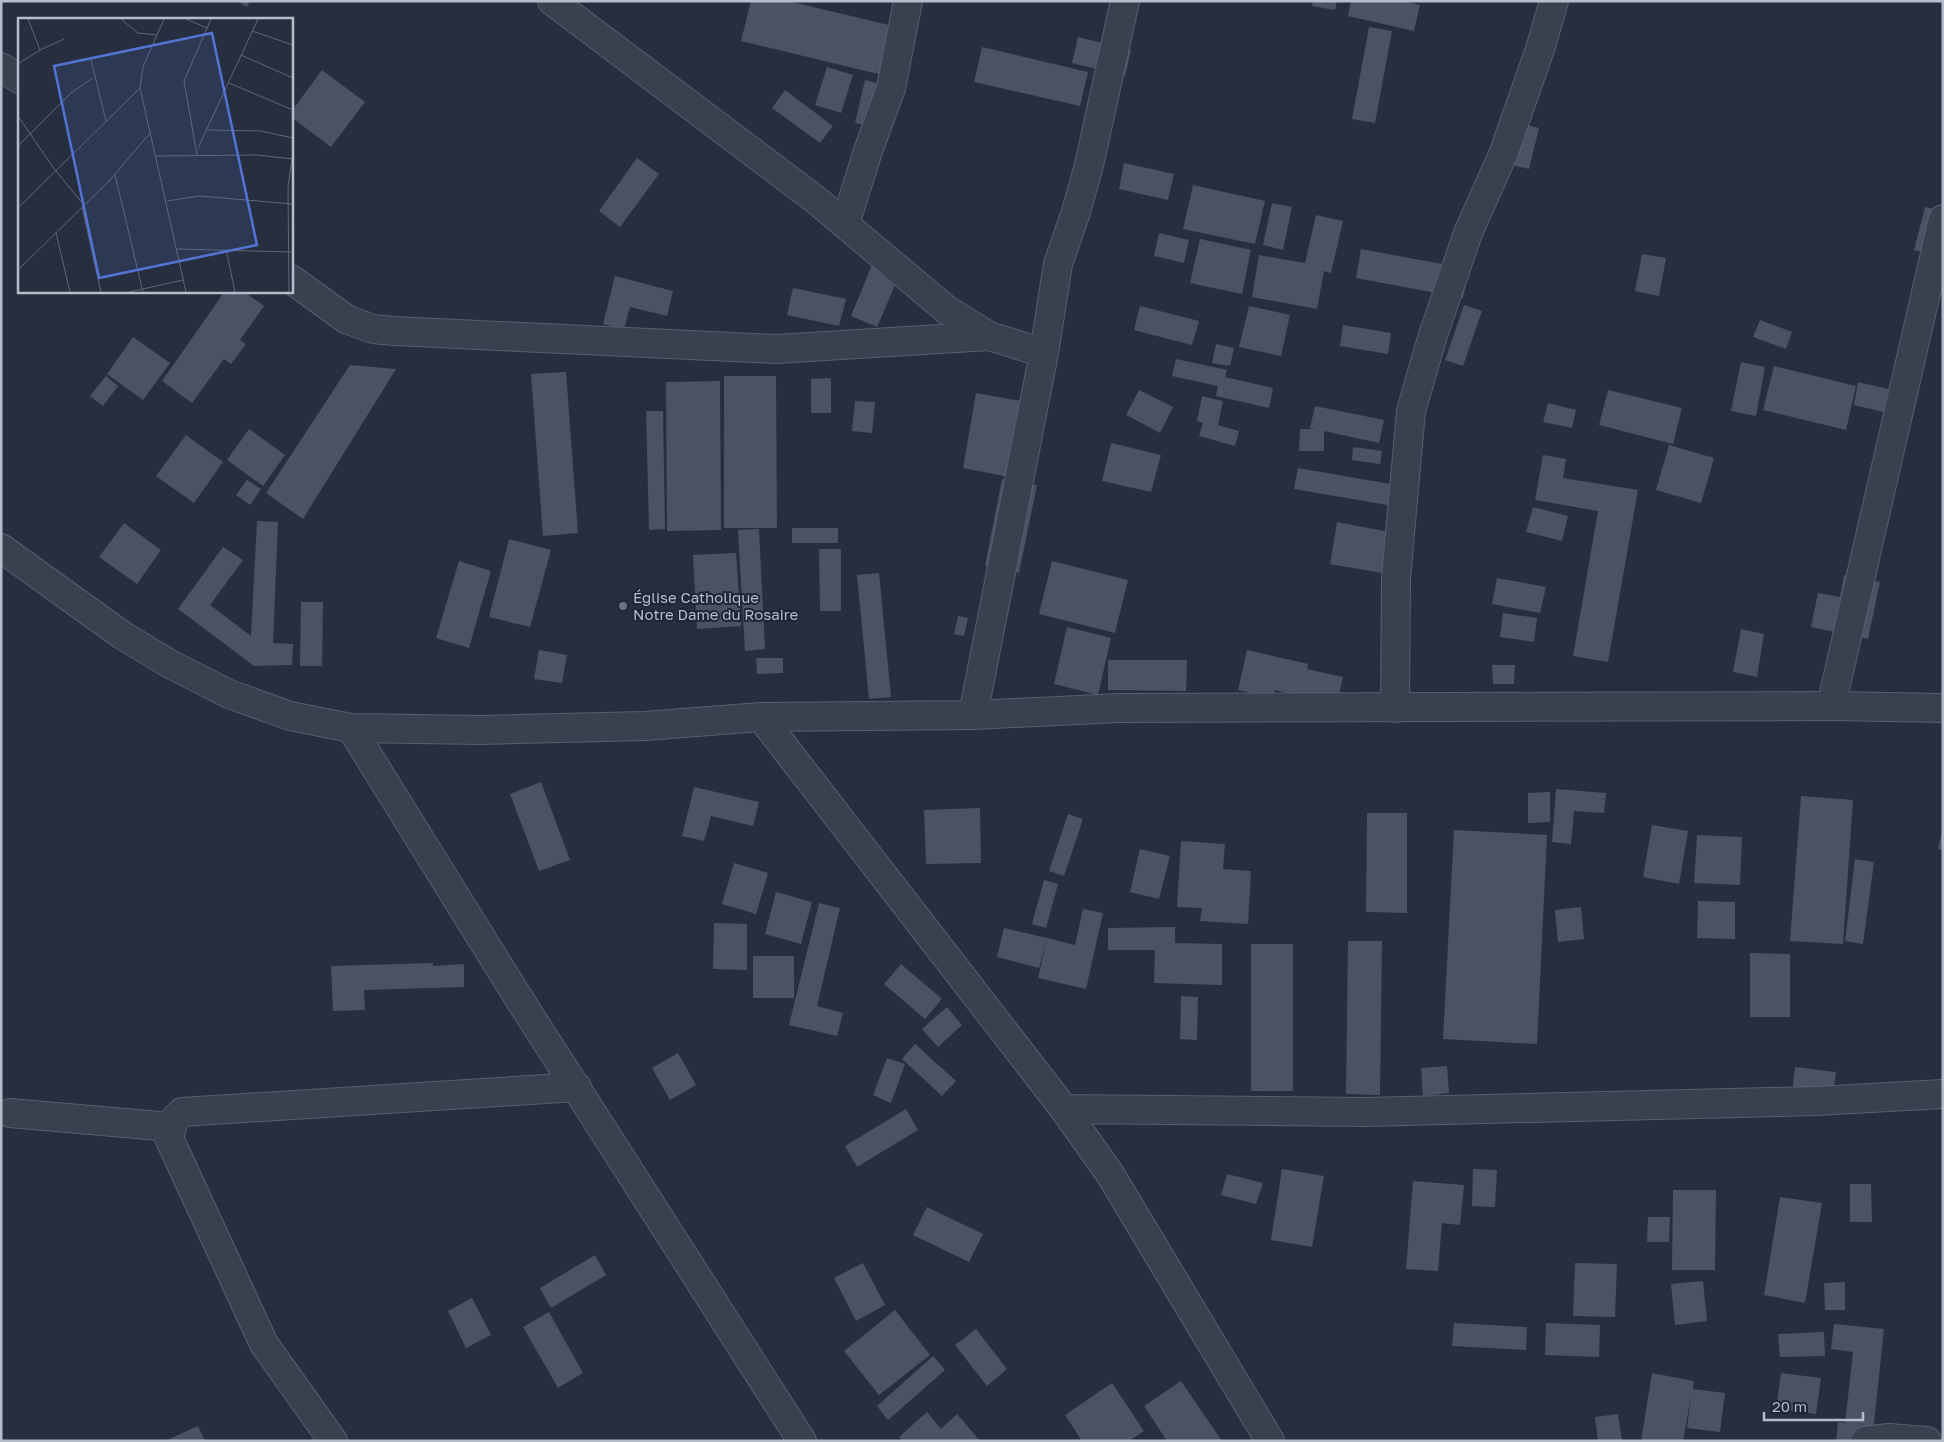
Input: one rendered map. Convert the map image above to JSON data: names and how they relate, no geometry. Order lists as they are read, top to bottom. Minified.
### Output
{"places":["Église Catholique Notre Dame du Rosaire"],"scale_bar":"20 m"}
